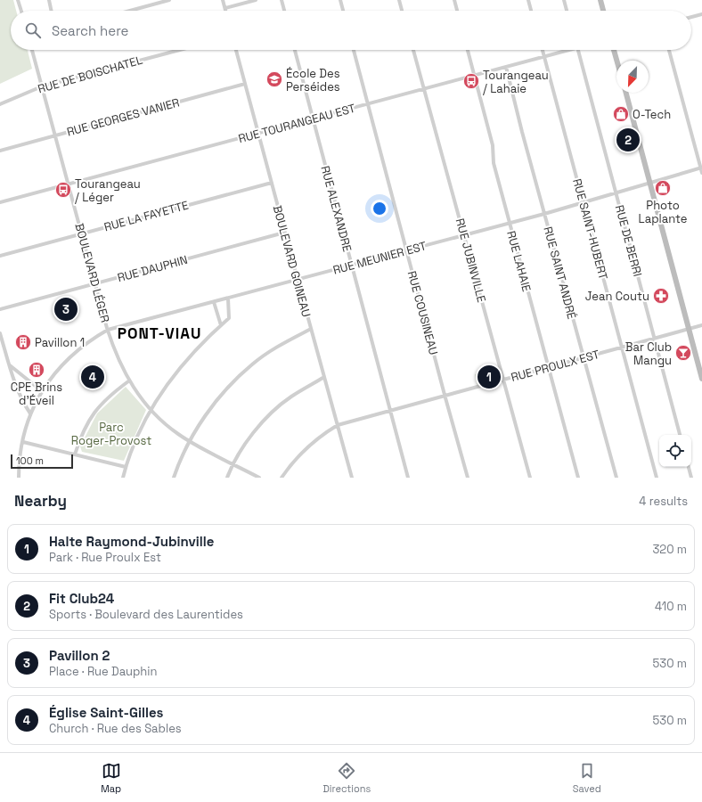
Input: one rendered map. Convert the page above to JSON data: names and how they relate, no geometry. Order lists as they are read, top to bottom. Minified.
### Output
{"streets":{"street":["RUE DE BOISCHATEL","RUE GEORGES VANIER","RUE TOURANGEAU EST","RUE ALEXANDRE","RUE LA FAYETTE","RUE SAINT-HUBERT","RUE DE BERRI","RUE MEUNIER EST","RUE JUBINVILLE","BOULEVARD GOINEAU","RUE LAHAIE","RUE DAUPHIN","BOULEVARD LÉGER","RUE SAINT ANDRÉ","RUE COUSINEAU","RUE PROULX EST"]},"crossings":[["RUE DE BOISCHATEL","BOULEVARD LÉGER"],["RUE GEORGES VANIER","BOULEVARD GOINEAU"],["RUE GEORGES VANIER","BOULEVARD LÉGER"],["RUE TOURANGEAU EST","RUE ALEXANDRE"],["RUE TOURANGEAU EST","RUE SAINT-HUBERT"],["RUE TOURANGEAU EST","RUE JUBINVILLE"],["RUE TOURANGEAU EST","BOULEVARD GOINEAU"],["RUE TOURANGEAU EST","RUE LAHAIE"],["RUE TOURANGEAU EST","BOULEVARD LÉGER"],["RUE TOURANGEAU EST","RUE SAINT ANDRÉ"],["RUE TOURANGEAU EST","RUE COUSINEAU"],["RUE ALEXANDRE","RUE MEUNIER EST"],["RUE ALEXANDRE","RUE PROULX EST"],["RUE LA FAYETTE","BOULEVARD GOINEAU"],["RUE LA FAYETTE","BOULEVARD LÉGER"],["RUE SAINT-HUBERT","RUE MEUNIER EST"],["RUE SAINT-HUBERT","RUE PROULX EST"],["RUE DE BERRI","RUE MEUNIER EST"],["RUE DE BERRI","RUE PROULX EST"],["RUE MEUNIER EST","RUE JUBINVILLE"],["RUE MEUNIER EST","BOULEVARD GOINEAU"],["RUE MEUNIER EST","RUE LAHAIE"],["RUE MEUNIER EST","BOULEVARD LÉGER"],["RUE MEUNIER EST","RUE SAINT ANDRÉ"],["RUE MEUNIER EST","RUE COUSINEAU"],["RUE JUBINVILLE","RUE PROULX EST"],["BOULEVARD GOINEAU","RUE DAUPHIN"],["BOULEVARD GOINEAU","RUE PROULX EST"],["RUE LAHAIE","RUE PROULX EST"],["RUE DAUPHIN","BOULEVARD LÉGER"],["RUE SAINT ANDRÉ","RUE PROULX EST"],["RUE COUSINEAU","RUE PROULX EST"]],"districts":["PONT-VIAU"],"parks":["Parc Roger-Provost"],"places":{"school or university":["École Des Perséides"],"bus stop":["Tourangeau / Lahaie","Tourangeau / Léger"],"shop":["O-Tech","Photo Laplante"],"pharmacy":["Jean Coutu"],"building":["Pavillon 1","CPE Brins d'Éveil"],"bar":["Bar Club Mangu"]},"scale_bar":"100 m","north":"bottom left","page":{"search":"Search here","pins":["2","3","1","4"],"scale":"100 m","heading":["Nearby","4 results"],"list":[{"mark":"1","name":"Halte Raymond-Jubinville","note":"Park · Rue Proulx Est","value":"320 m"},{"mark":"2","name":"Fit Club24","note":"Sports · Boulevard des Laurentides","value":"410 m"},{"mark":"3","name":"Pavillon 2","note":"Place · Rue Dauphin","value":"530 m"},{"mark":"4","name":"Église Saint-Gilles","note":"Church · Rue des Sables","value":"530 m"}],"nav":["Map","Directions","Saved"]}}
